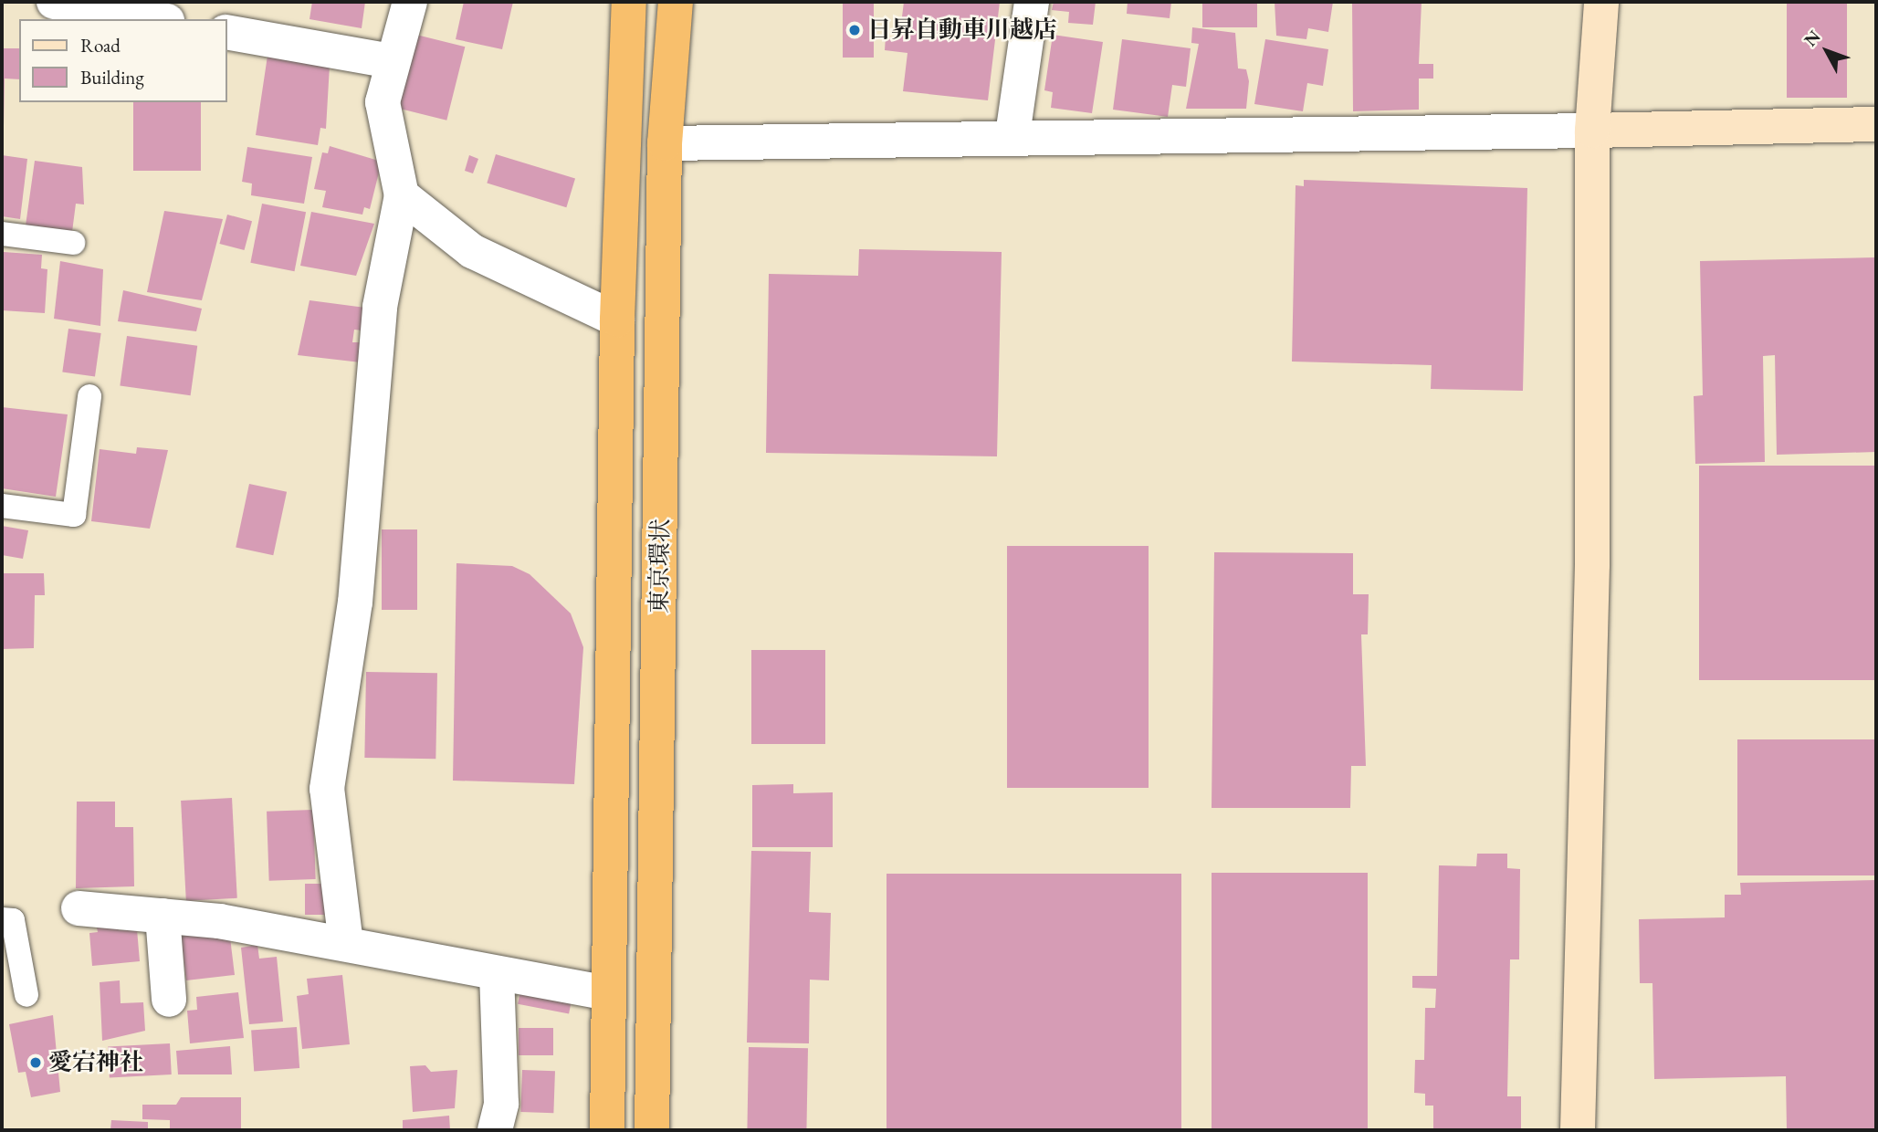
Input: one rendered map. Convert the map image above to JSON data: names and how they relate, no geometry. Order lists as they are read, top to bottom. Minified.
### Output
{"streets":{"highway":["東京環状"]},"places":["日昇自動車川越店","愛宕神社"],"legend":["Road","Building"],"north":"top left"}
